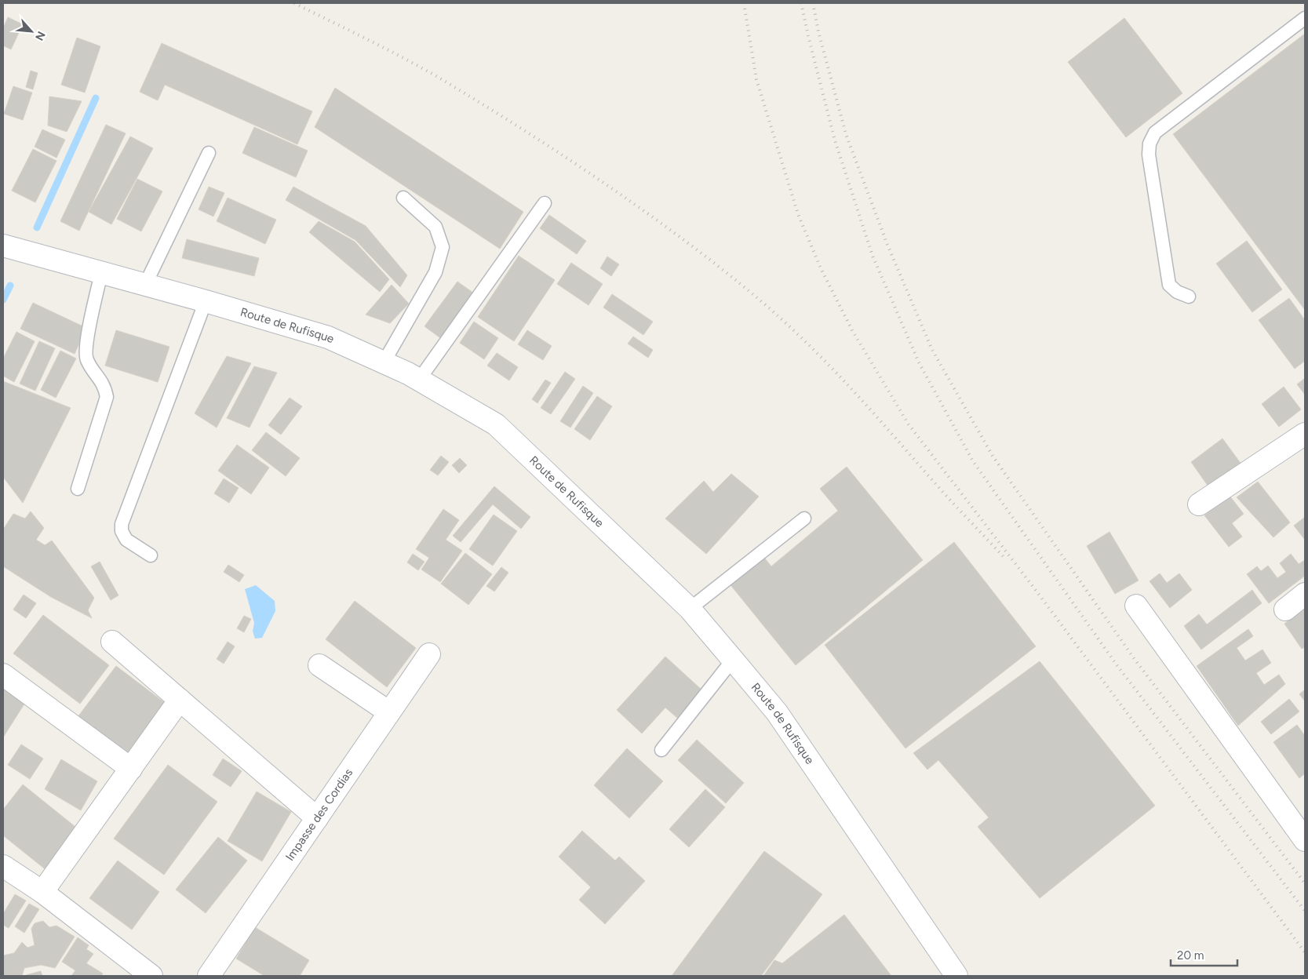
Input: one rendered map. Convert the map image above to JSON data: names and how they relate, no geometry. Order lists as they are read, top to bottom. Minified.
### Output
{"streets":{"street":["Route de Rufisque","Impasse des Cordias"]},"scale_bar":"20 m","north":"bottom right"}
